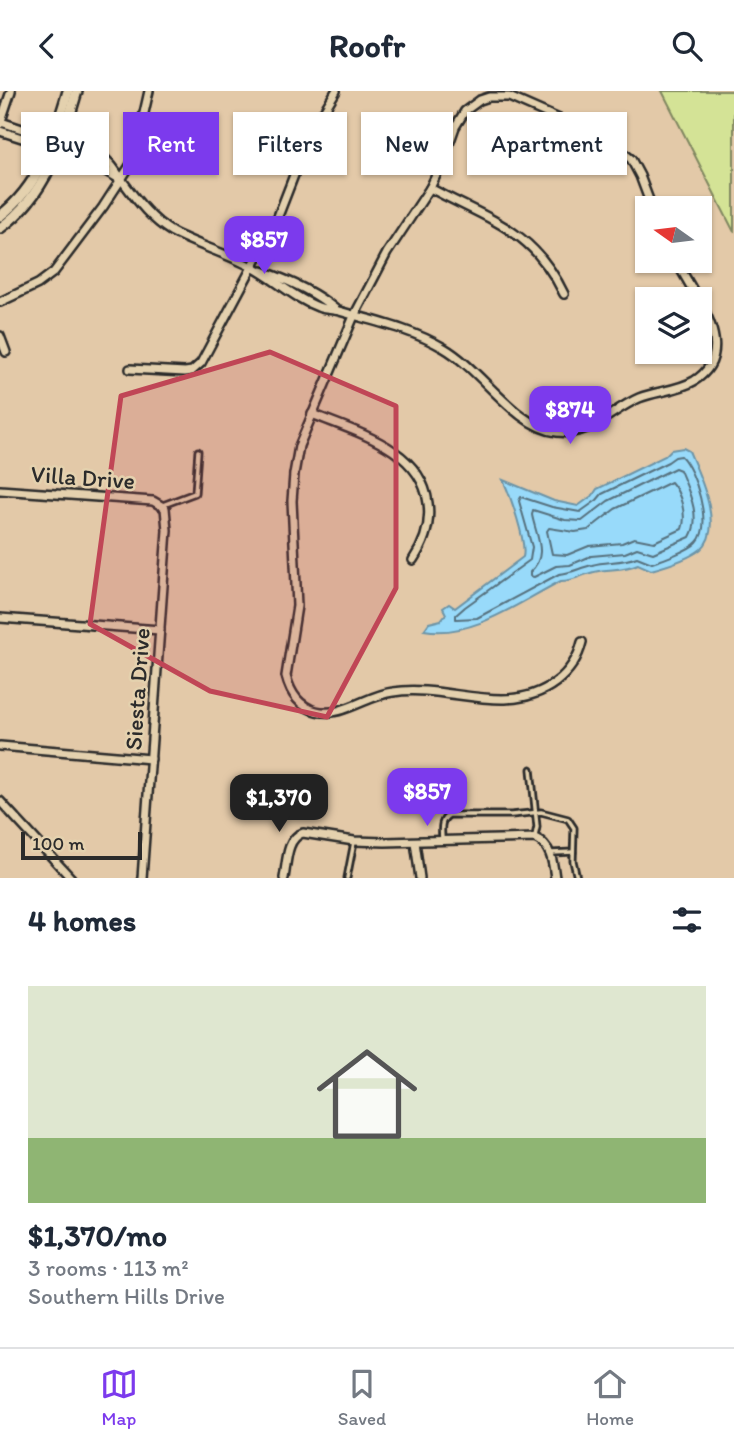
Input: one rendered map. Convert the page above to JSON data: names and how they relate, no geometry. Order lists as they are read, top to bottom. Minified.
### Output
{"streets":{"street":["Villa Drive","Siesta Drive"]},"crossings":[["Villa Drive","Siesta Drive"]],"scale_bar":"100 m","north":"left","page":{"header":"Roofr","chip":["Buy","Rent","Filters","New","Apartment"],"price":["$857","$874","$857","$1,370"],"scale":"100 m","heading":"4 homes","list":[{"name":"$1,370/mo","note":"3 rooms · 113 m² · Southern Hills Drive"}],"tabs":["Map","Saved","Home"]}}
